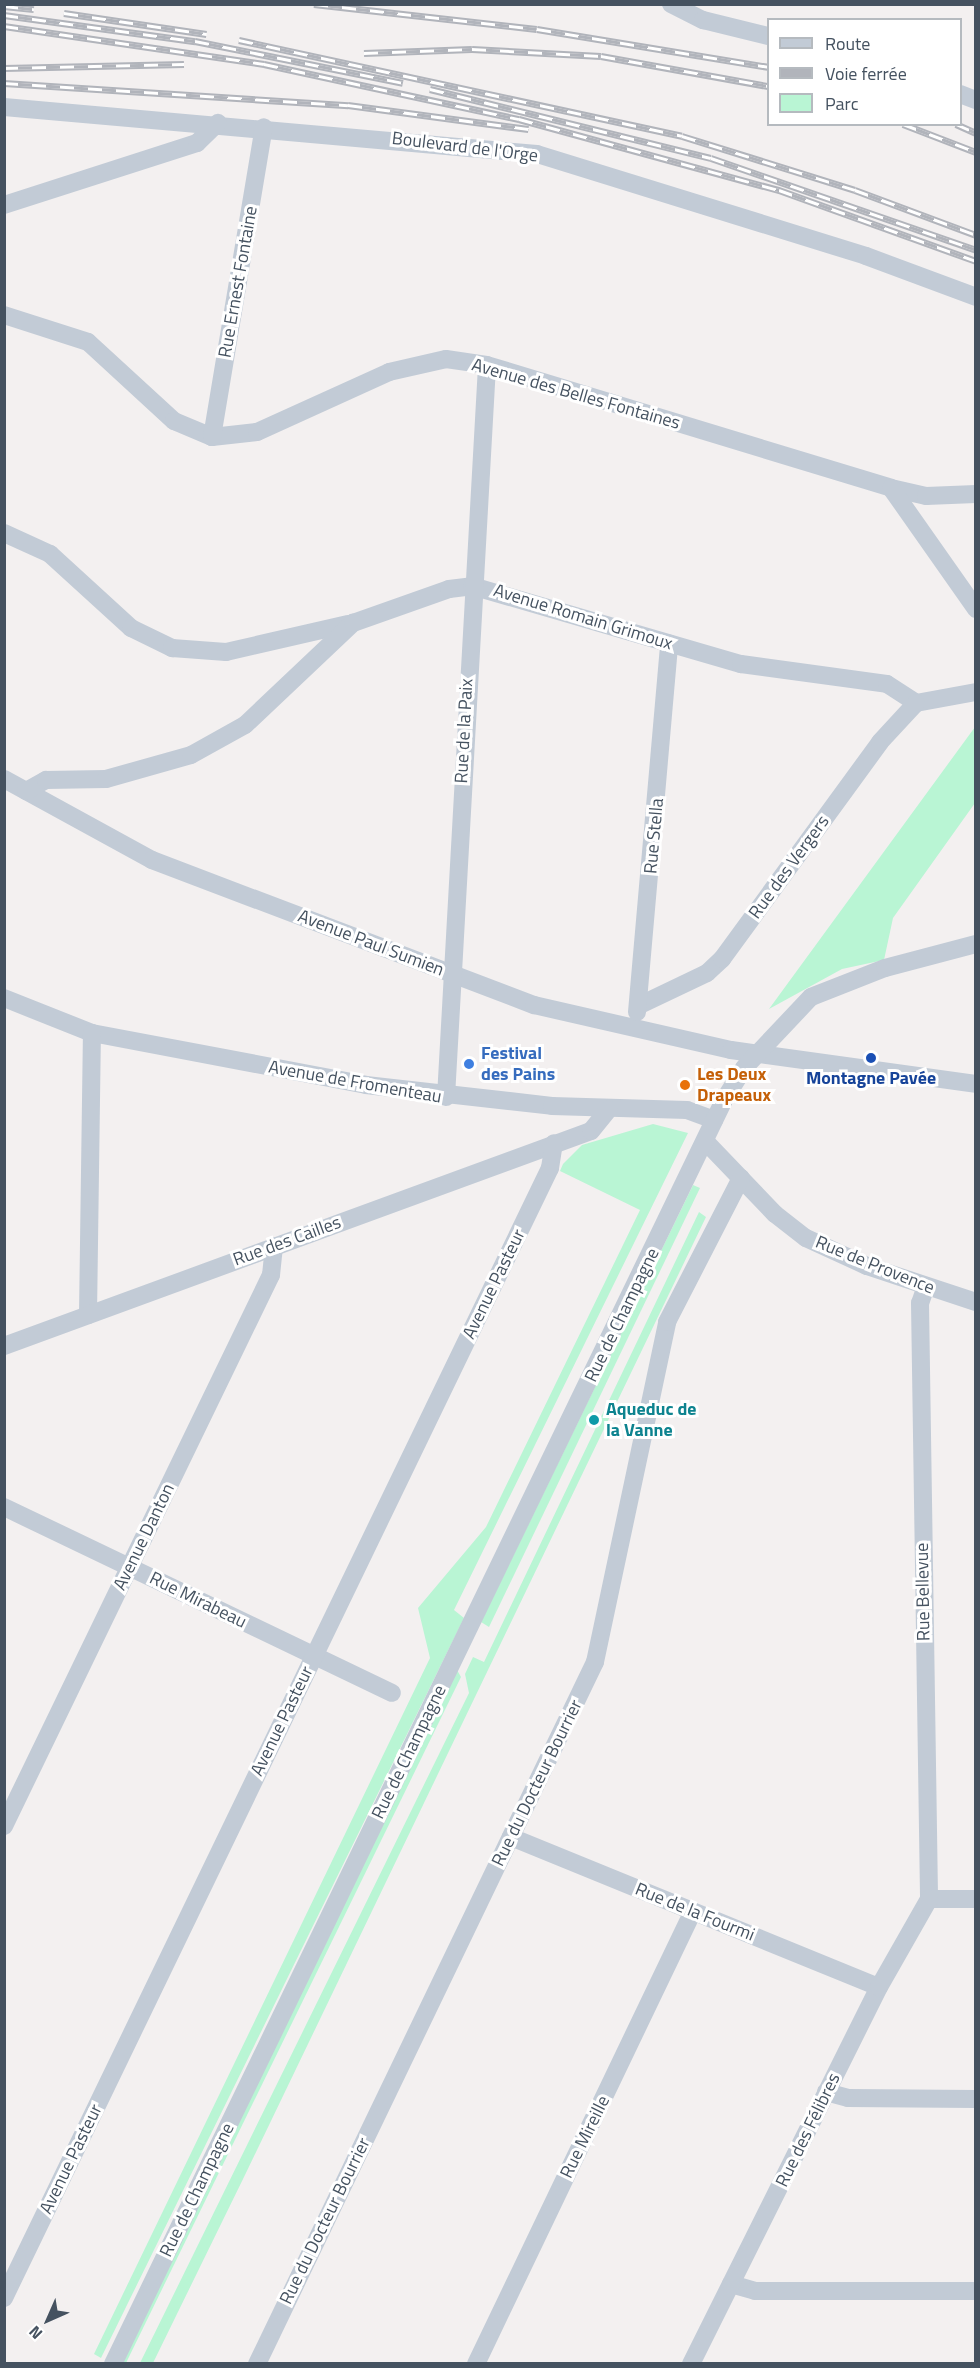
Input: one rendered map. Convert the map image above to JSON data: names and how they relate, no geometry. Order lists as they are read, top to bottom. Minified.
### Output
{"streets":{"street":["Boulevard de l'Orge","Rue Ernest Fontaine","Avenue des Belles Fontaines","Avenue Romain Grimoux","Rue de la Paix","Rue Stella","Rue des Vergers","Avenue Paul Sumien","Avenue de Fromenteau","Rue des Cailles","Rue de Provence","Avenue Pasteur","Rue de Champagne","Avenue Danton","Rue Bellevue","Rue Mirabeau","Rue du Docteur Bourrier","Rue de la Fourmi","Rue des Félibres","Rue Mireille"]},"crossings":[["Boulevard de l'Orge","Rue Ernest Fontaine"],["Rue Ernest Fontaine","Avenue des Belles Fontaines"],["Avenue des Belles Fontaines","Rue de la Paix"],["Avenue Romain Grimoux","Rue de la Paix"],["Avenue Romain Grimoux","Rue Stella"],["Avenue Romain Grimoux","Rue des Vergers"],["Avenue Romain Grimoux","Avenue Paul Sumien"],["Rue de la Paix","Avenue Paul Sumien"],["Rue de la Paix","Avenue de Fromenteau"],["Rue Stella","Rue des Vergers"],["Rue Stella","Avenue Paul Sumien"],["Avenue Paul Sumien","Rue de Champagne"],["Avenue de Fromenteau","Rue des Cailles"],["Avenue de Fromenteau","Rue de Champagne"],["Rue des Cailles","Avenue Pasteur"],["Rue des Cailles","Avenue Danton"],["Rue de Provence","Rue de Champagne"],["Rue de Provence","Rue Bellevue"],["Rue de Provence","Rue du Docteur Bourrier"],["Avenue Pasteur","Rue Mirabeau"],["Avenue Danton","Rue Mirabeau"],["Rue Bellevue","Rue des Félibres"],["Rue du Docteur Bourrier","Rue de la Fourmi"],["Rue de la Fourmi","Rue des Félibres"],["Rue de la Fourmi","Rue Mireille"]],"places":["Montagne Pavée","Festival des Pains","Les Deux Drapeaux","Aqueduc de la Vanne"],"legend":["Route","Voie ferrée","Parc"],"north":"bottom left"}
